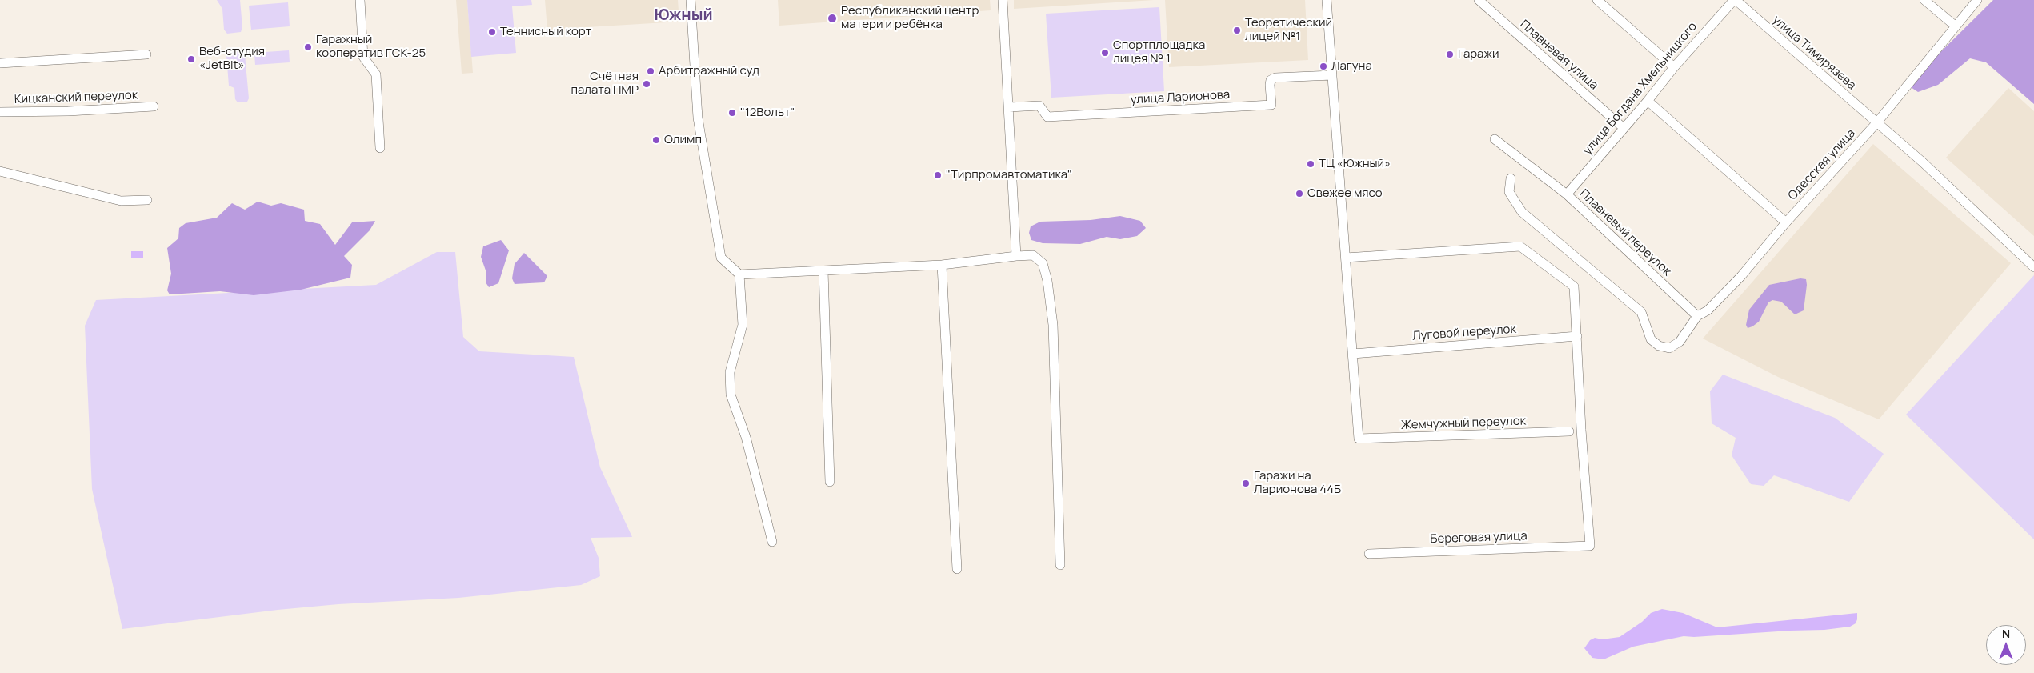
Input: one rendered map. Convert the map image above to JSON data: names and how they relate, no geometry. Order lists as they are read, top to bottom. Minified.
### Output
{"streets":{"street":["улица Тимирязева","Плавневая улица","улица Богдана Хмельницкого","Кицканский переулок","улица Ларионова","Одесская улица","Плавневый переулок","Луговой переулок","Жемчужный переулок","Береговая улица"]},"crossings":[["улица Тимирязева","улица Богдана Хмельницкого"],["улица Тимирязева","Одесская улица"],["Плавневая улица","улица Богдана Хмельницкого"],["улица Богдана Хмельницкого","Плавневый переулок"],["Одесская улица","Плавневый переулок"],["Луговой переулок","Жемчужный переулок"],["Луговой переулок","Береговая улица"]],"districts":["Южный"],"places":["Республиканский центр матери и ребёнка","Теоретический лицей №1","Теннисный корт","Гаражный кооператив ГСК-25","Спортплощадка лицея № 1","Гаражи","Веб-студия «JetBit»","Лагуна","Арбитражный суд","Счётная палата ПМР","\"12Вольт\"","Олимп","ТЦ «Южный»","\"Тирпромавтоматика\"","Свежее мясо","Гаражи на Ларионова 44Б"],"north":"top"}
